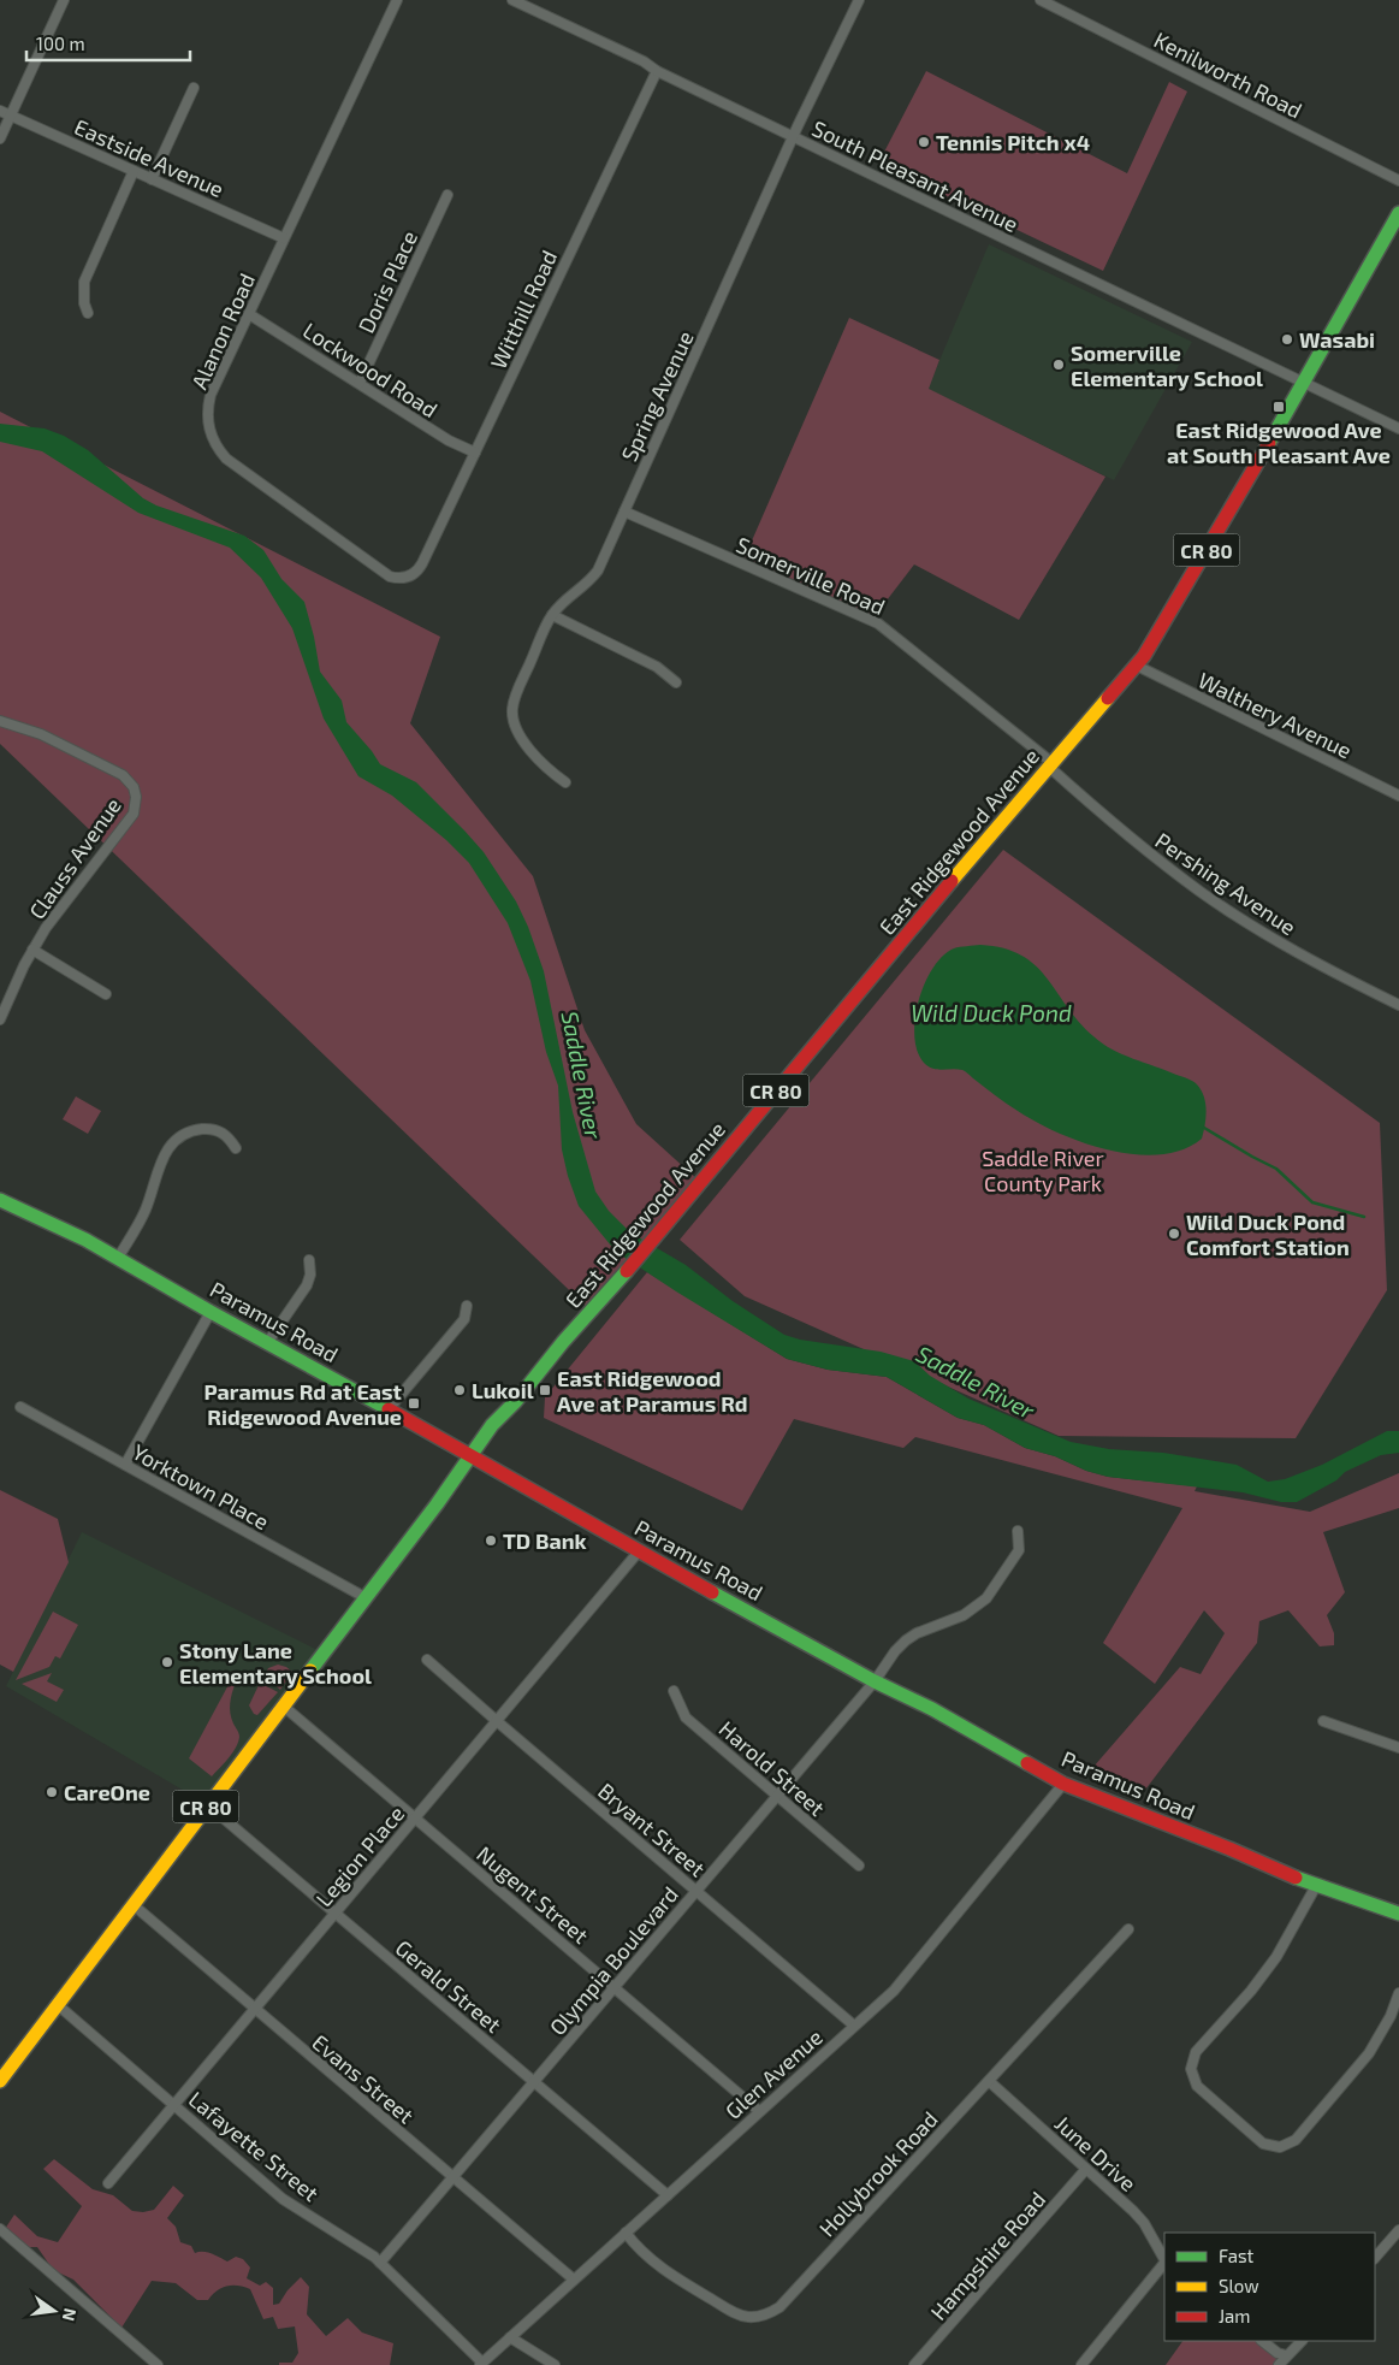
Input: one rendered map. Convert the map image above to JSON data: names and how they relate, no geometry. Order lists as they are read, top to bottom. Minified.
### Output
{"streets":{"main road":["CR 80","East Ridgewood Avenue","Paramus Road"],"street":["Kenilworth Road","Eastside Avenue","South Pleasant Avenue","Doris Place","Witthill Road","Alanon Road","Lockwood Road","Spring Avenue","Somerville Road","Walthery Avenue","Clauss Avenue","Pershing Avenue","Yorktown Place","Harold Street","Bryant Street","Legion Place","Nugent Street","Olympia Boulevard","Gerald Street","Glen Avenue","Evans Street","Lafayette Street","June Drive","Hollybrook Road","Hampshire Road"]},"crossings":[["Eastside Avenue","Alanon Road"],["South Pleasant Avenue","Witthill Road"],["South Pleasant Avenue","Spring Avenue"],["South Pleasant Avenue","East Ridgewood Avenue"],["Doris Place","Lockwood Road"],["Witthill Road","Alanon Road"],["Witthill Road","Lockwood Road"],["Alanon Road","Lockwood Road"],["Spring Avenue","Somerville Road"],["Somerville Road","East Ridgewood Avenue"],["Somerville Road","Pershing Avenue"],["Walthery Avenue","East Ridgewood Avenue"],["East Ridgewood Avenue","Pershing Avenue"],["East Ridgewood Avenue","Paramus Road"],["East Ridgewood Avenue","Yorktown Place"],["East Ridgewood Avenue","Nugent Street"],["East Ridgewood Avenue","Gerald Street"],["East Ridgewood Avenue","Evans Street"],["East Ridgewood Avenue","Lafayette Street"],["Paramus Road","Legion Place"],["Paramus Road","Olympia Boulevard"],["Paramus Road","Glen Avenue"],["Harold Street","Olympia Boulevard"],["Bryant Street","Legion Place"],["Bryant Street","Olympia Boulevard"],["Bryant Street","Glen Avenue"],["Legion Place","Nugent Street"],["Legion Place","Gerald Street"],["Legion Place","Evans Street"],["Legion Place","Lafayette Street"],["Nugent Street","Olympia Boulevard"],["Nugent Street","Glen Avenue"],["Olympia Boulevard","Gerald Street"],["Olympia Boulevard","Evans Street"],["Olympia Boulevard","Lafayette Street"],["Gerald Street","Glen Avenue"],["Glen Avenue","Evans Street"],["Glen Avenue","Lafayette Street"],["Glen Avenue","Hollybrook Road"],["June Drive","Hollybrook Road"],["June Drive","Hampshire Road"]],"water":["Wild Duck Pond","Saddle River"],"parks":["Saddle River County Park"],"places":{"other":["Tennis Pitch x4","Wasabi","Somerville Elementary School","Wild Duck Pond Comfort Station","Lukoil","TD Bank","Stony Lane Elementary School","CareOne"],"transit":["East Ridgewood Ave at South Pleasant Ave","East Ridgewood Ave at Paramus Rd","Paramus Rd at East Ridgewood Avenue"]},"legend":["Fast","Slow","Jam"],"scale_bar":"100 m","north":"right"}
